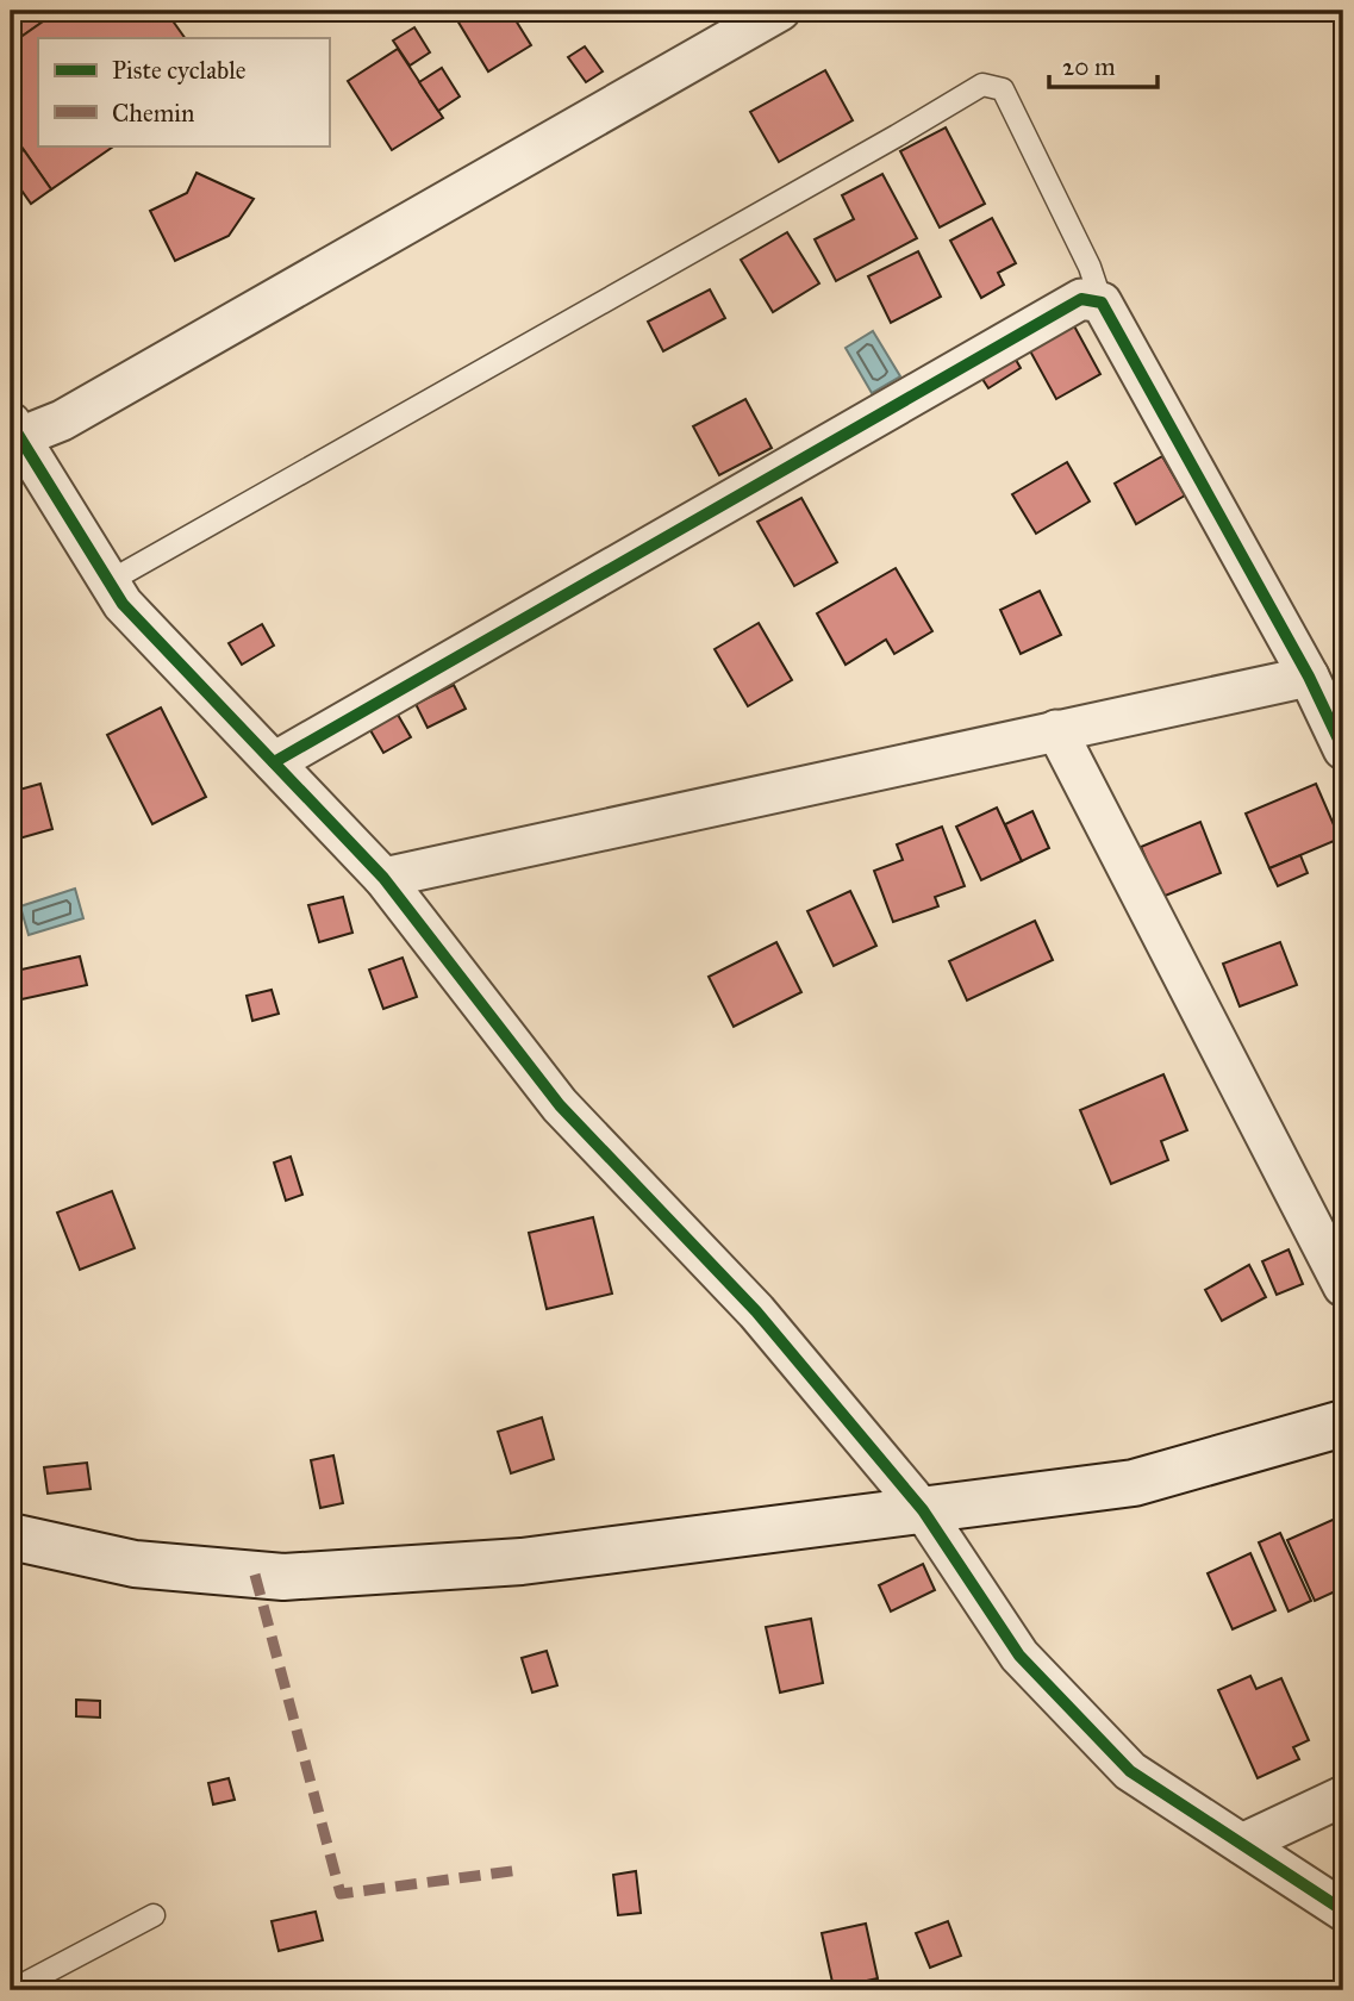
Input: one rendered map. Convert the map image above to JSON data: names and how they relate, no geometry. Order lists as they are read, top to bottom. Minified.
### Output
{"legend":["Piste cyclable","Chemin"],"scale_bar":"20 m"}
